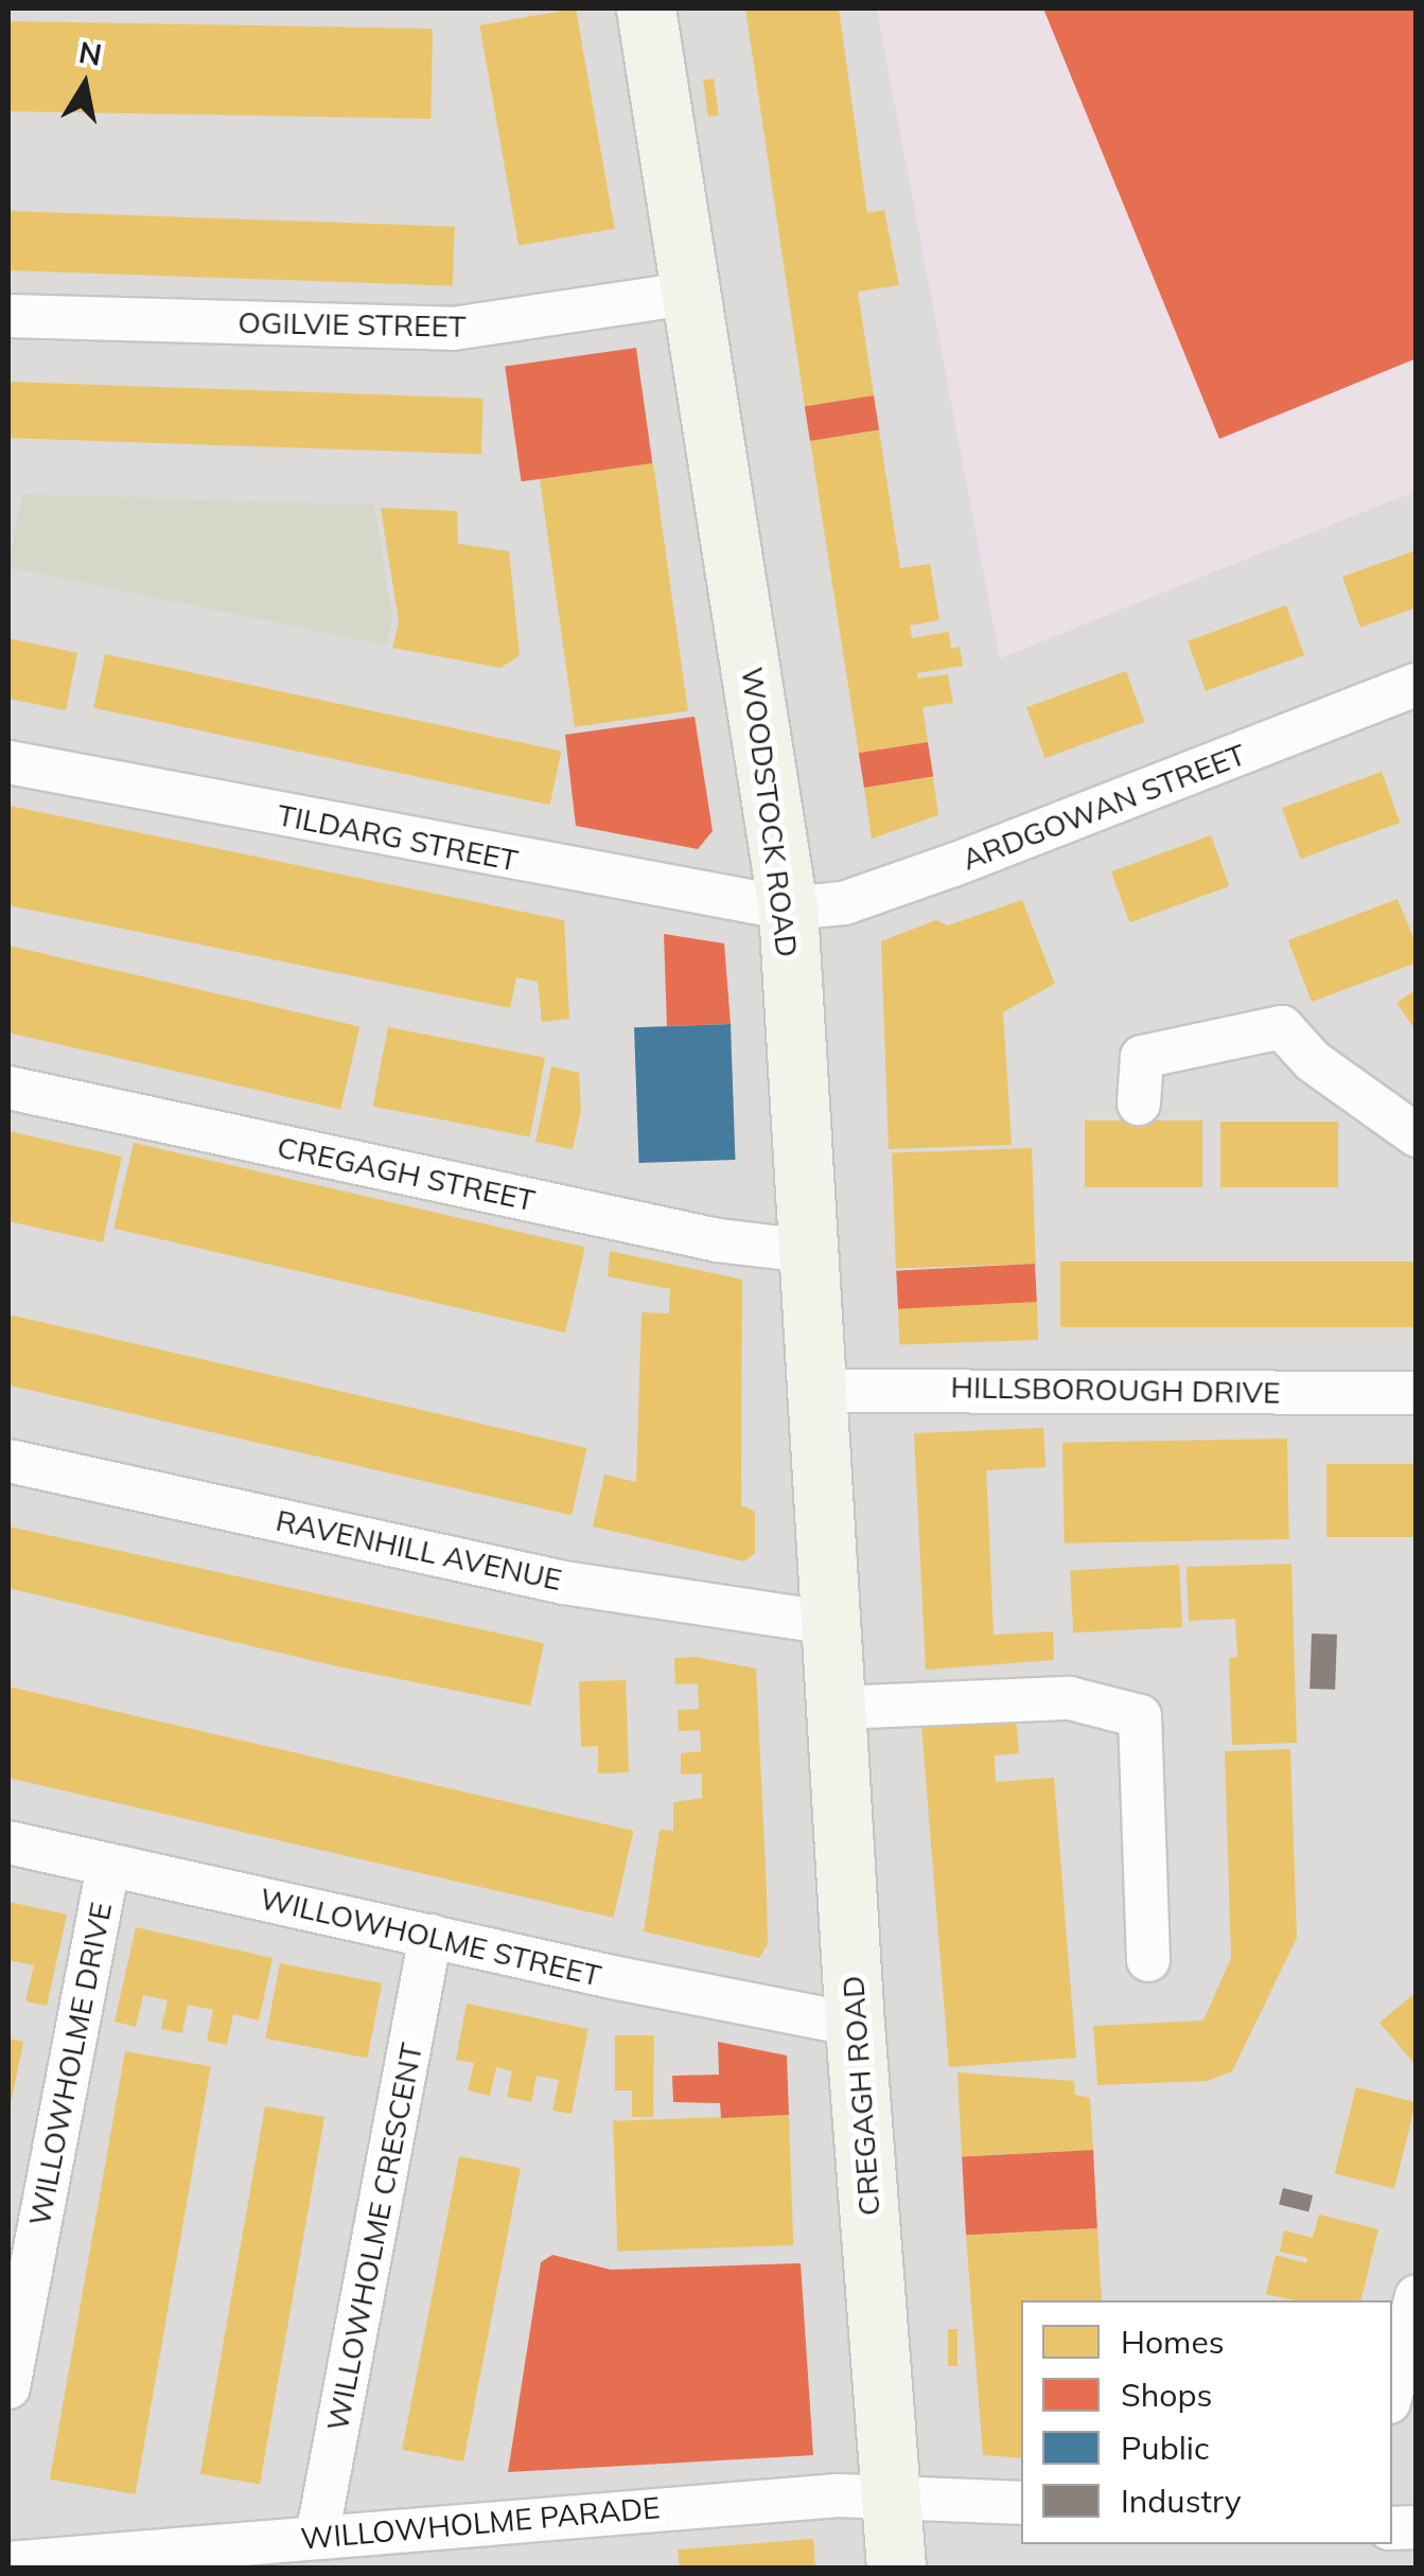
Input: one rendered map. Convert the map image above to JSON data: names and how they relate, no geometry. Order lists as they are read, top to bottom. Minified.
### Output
{"streets":{"street":["OGILVIE STREET","ARDGOWAN STREET","WOODSTOCK ROAD","TILDARG STREET","CREGAGH STREET","HILLSBOROUGH DRIVE","RAVENHILL AVENUE","WILLOWHOLME STREET","WILLOWHOLME DRIVE","CREGAGH ROAD","WILLOWHOLME CRESCENT","WILLOWHOLME PARADE"]},"crossings":[["OGILVIE STREET","WOODSTOCK ROAD"],["ARDGOWAN STREET","WOODSTOCK ROAD"],["ARDGOWAN STREET","TILDARG STREET"],["WOODSTOCK ROAD","TILDARG STREET"],["WOODSTOCK ROAD","CREGAGH STREET"],["WOODSTOCK ROAD","HILLSBOROUGH DRIVE"],["WOODSTOCK ROAD","RAVENHILL AVENUE"],["WOODSTOCK ROAD","CREGAGH ROAD"],["RAVENHILL AVENUE","CREGAGH ROAD"],["WILLOWHOLME STREET","WILLOWHOLME DRIVE"],["WILLOWHOLME STREET","CREGAGH ROAD"],["WILLOWHOLME STREET","WILLOWHOLME CRESCENT"],["CREGAGH ROAD","WILLOWHOLME PARADE"],["WILLOWHOLME CRESCENT","WILLOWHOLME PARADE"]],"legend":["Homes","Shops","Public","Industry"],"north":"top"}
